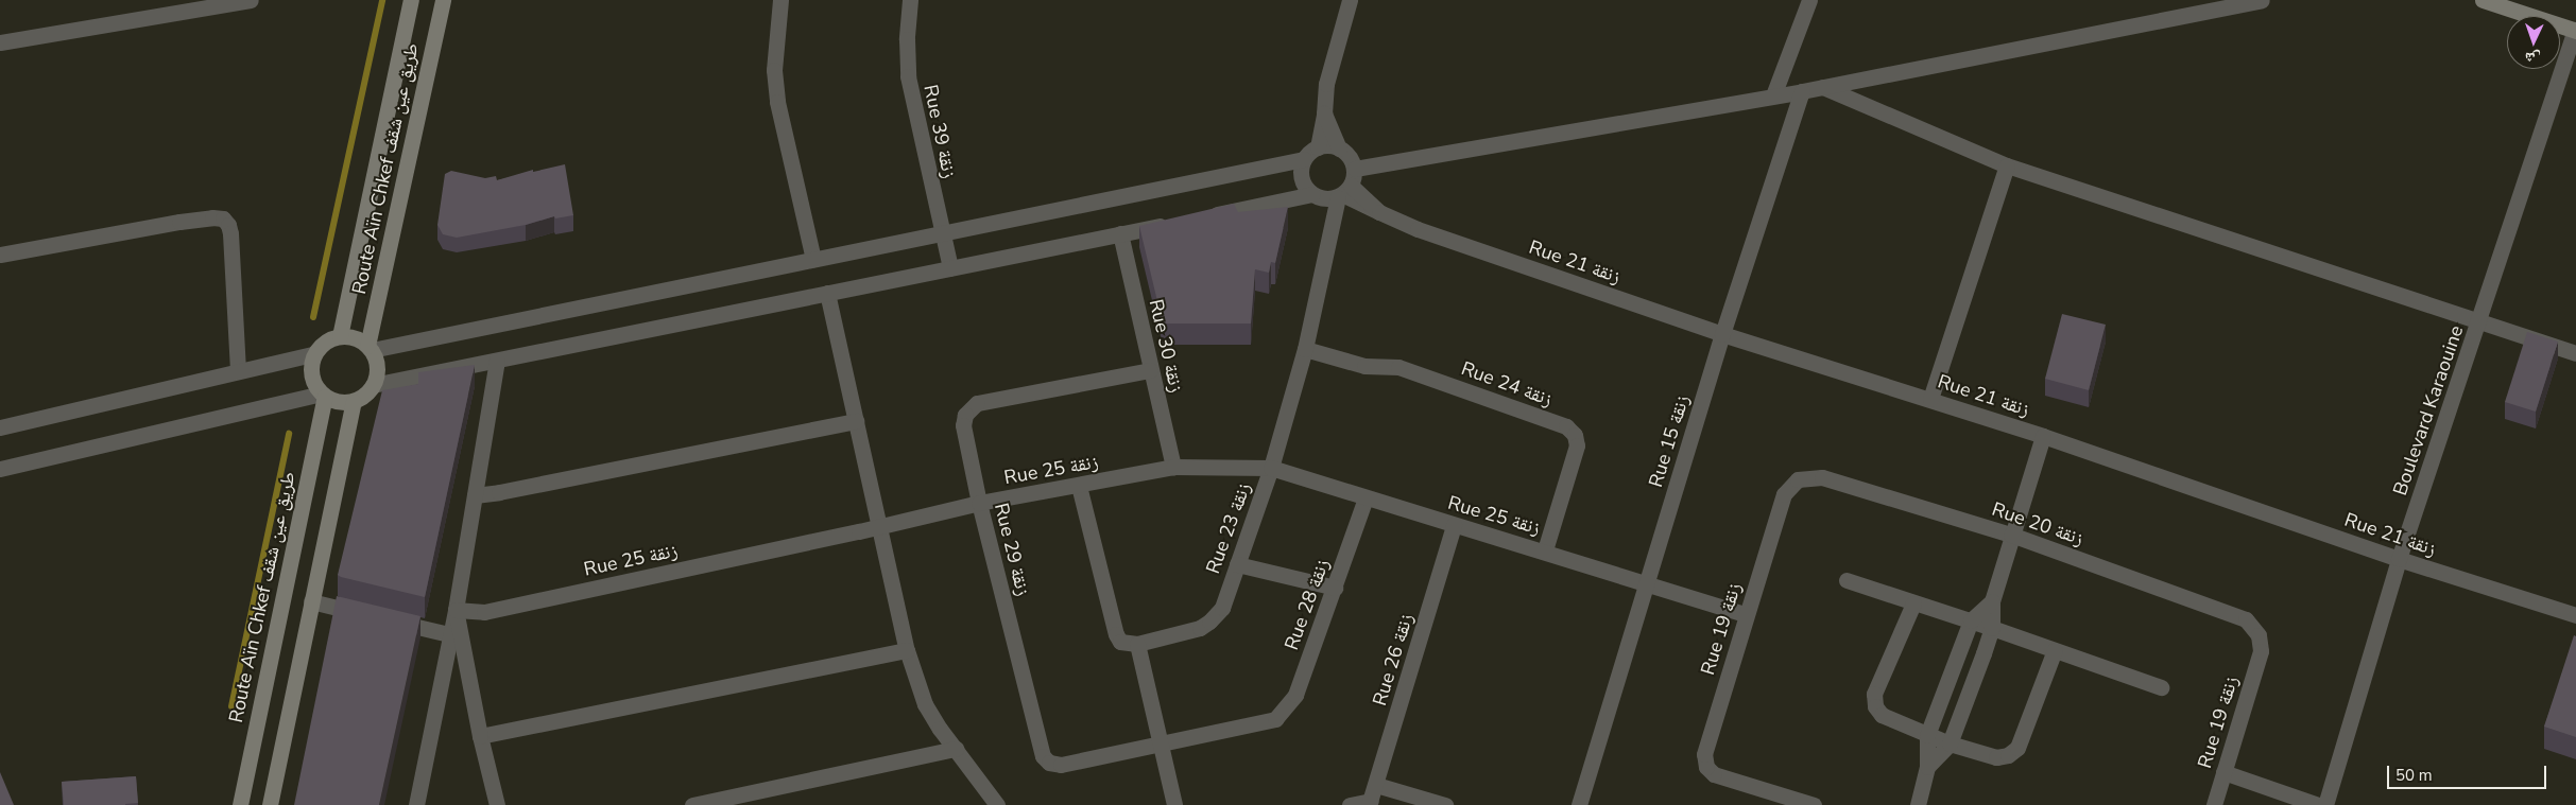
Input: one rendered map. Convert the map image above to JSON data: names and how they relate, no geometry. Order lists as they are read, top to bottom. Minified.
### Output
{"streets":{"main road":["Route Aïn Chkef طريق عين شقف"],"street":["Rue 39 زنقة","Rue 21 زنقة","Rue 30 زنقة","Rue 24 زنقة","Boulevard Karaouine","Rue 15 زنقة","Rue 25 زنقة","Rue 20 زنقة","Rue 23 زنقة","Rue 29 زنقة","Rue 28 زنقة","Rue 19 زنقة","Rue 26 زنقة"]},"crossings":[["Rue 21 زنقة","Boulevard Karaouine"],["Rue 21 زنقة","Rue 15 زنقة"],["Rue 21 زنقة","Rue 23 زنقة"],["Rue 30 زنقة","Rue 25 زنقة"],["Rue 30 زنقة","Rue 29 زنقة"],["Rue 24 زنقة","Rue 25 زنقة"],["Rue 24 زنقة","Rue 23 زنقة"],["Rue 15 زنقة","Rue 25 زنقة"],["Rue 25 زنقة","Rue 23 زنقة"],["Rue 25 زنقة","Rue 29 زنقة"],["Rue 25 زنقة","Rue 28 زنقة"],["Rue 25 زنقة","Rue 26 زنقة"],["Rue 20 زنقة","Rue 19 زنقة"],["Rue 29 زنقة","Rue 28 زنقة"]],"scale_bar":"50 m","north":"bottom"}
